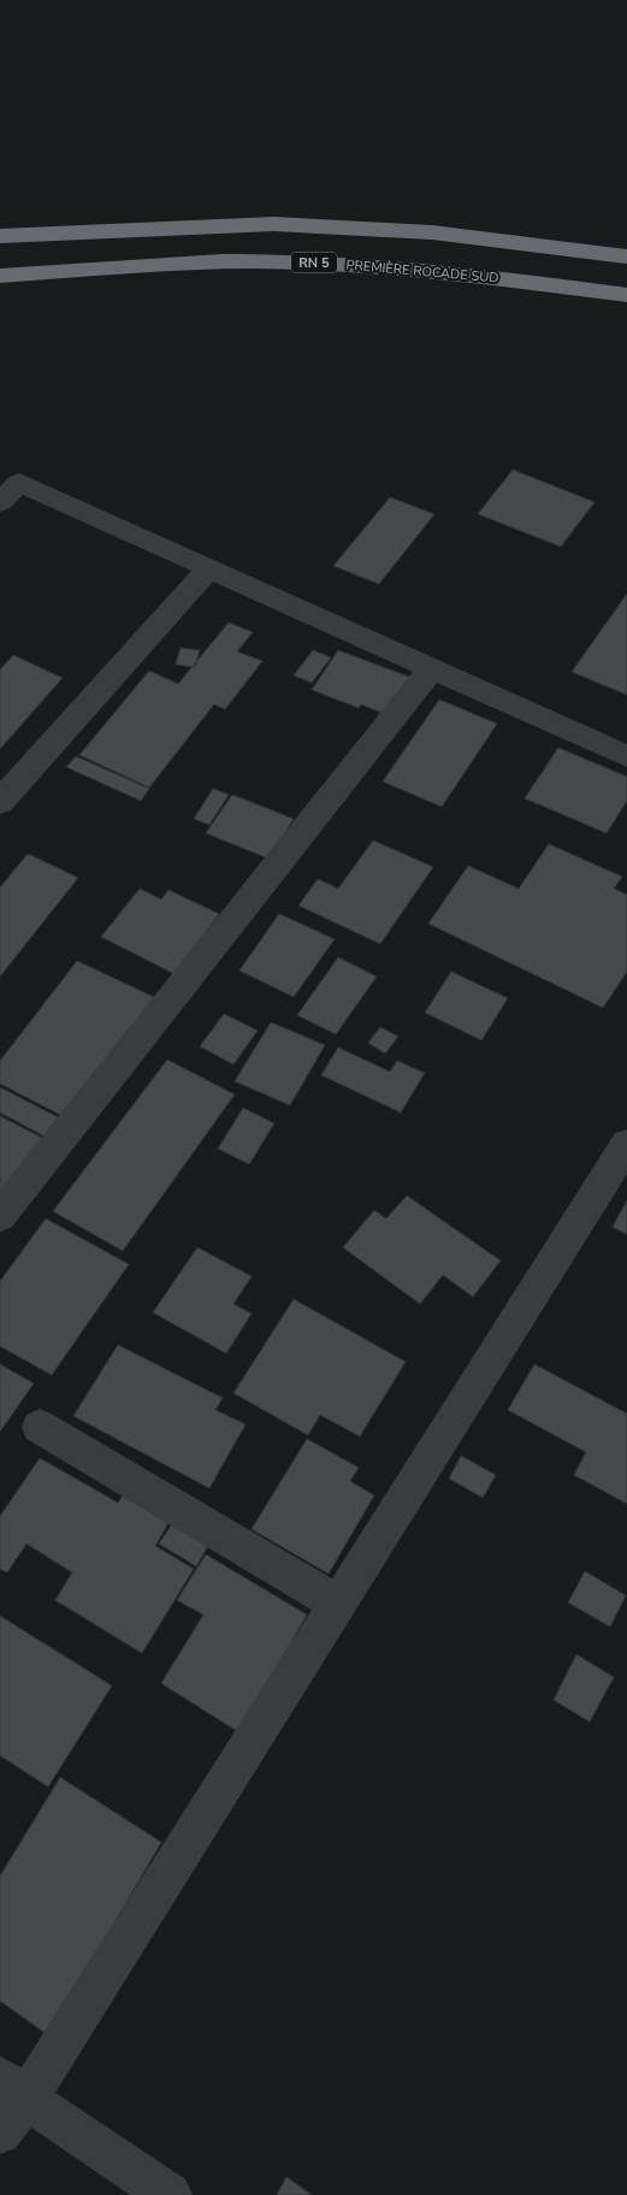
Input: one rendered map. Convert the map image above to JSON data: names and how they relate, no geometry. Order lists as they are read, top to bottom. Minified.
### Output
{"streets":{"highway":["RN 5","PREMIÈRE ROCADE SUD"]}}
